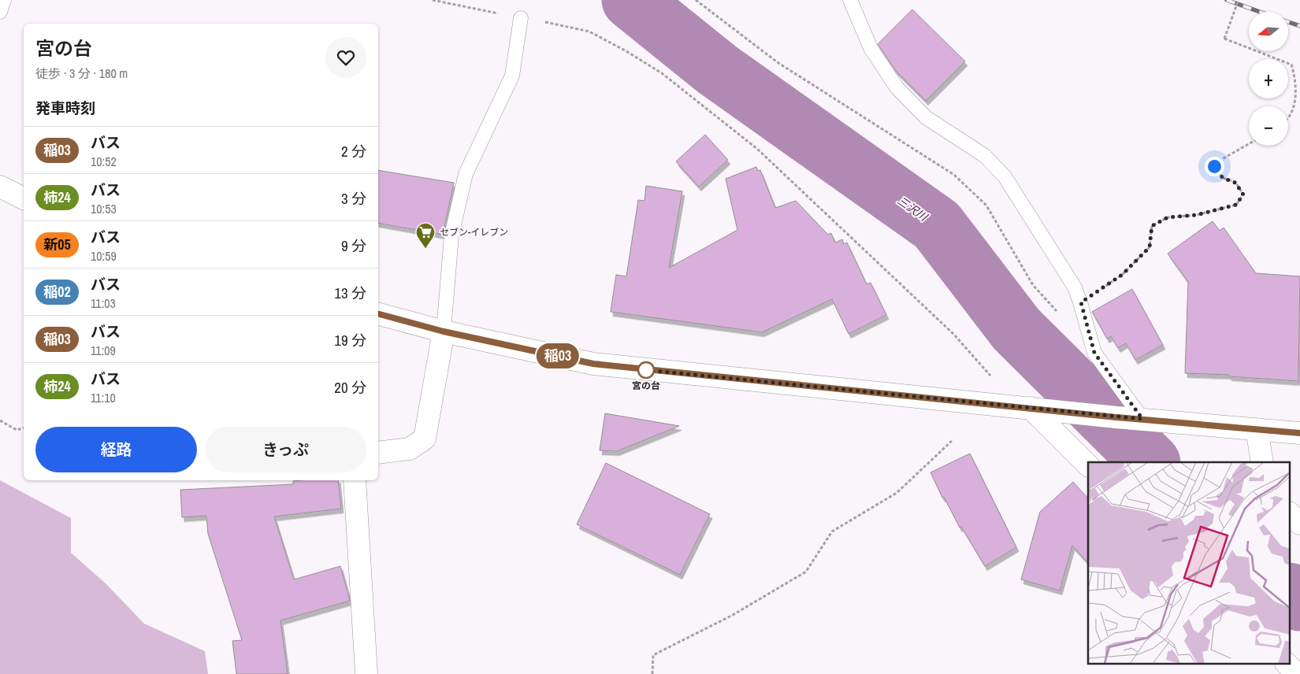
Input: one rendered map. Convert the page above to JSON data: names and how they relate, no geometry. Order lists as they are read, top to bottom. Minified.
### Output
{"water":["三沢川"],"places":{"supermarket":["セブン-イレブン"],"other":["宮の台"]},"lines":["bus line 稲03"],"north":"left","page":{"on_map":"稲03","map_buttons":["+","−"],"heading":[["宮の台","徒歩 · 3 分 · 180 m"],"発車時刻"],"list":[{"mark":"稲03","name":"バス","note":"10:52","value":"2 分"},{"mark":"柿24","name":"バス","note":"10:53","value":"3 分"},{"mark":"新05","name":"バス","note":"10:59","value":"9 分"},{"mark":"稲02","name":"バス","note":"11:03","value":"13 分"},{"mark":"稲03","name":"バス","note":"11:09","value":"19 分"},{"mark":"柿24","name":"バス","note":"11:10","value":"20 分"}],"buttons":["経路","きっぷ"]}}
